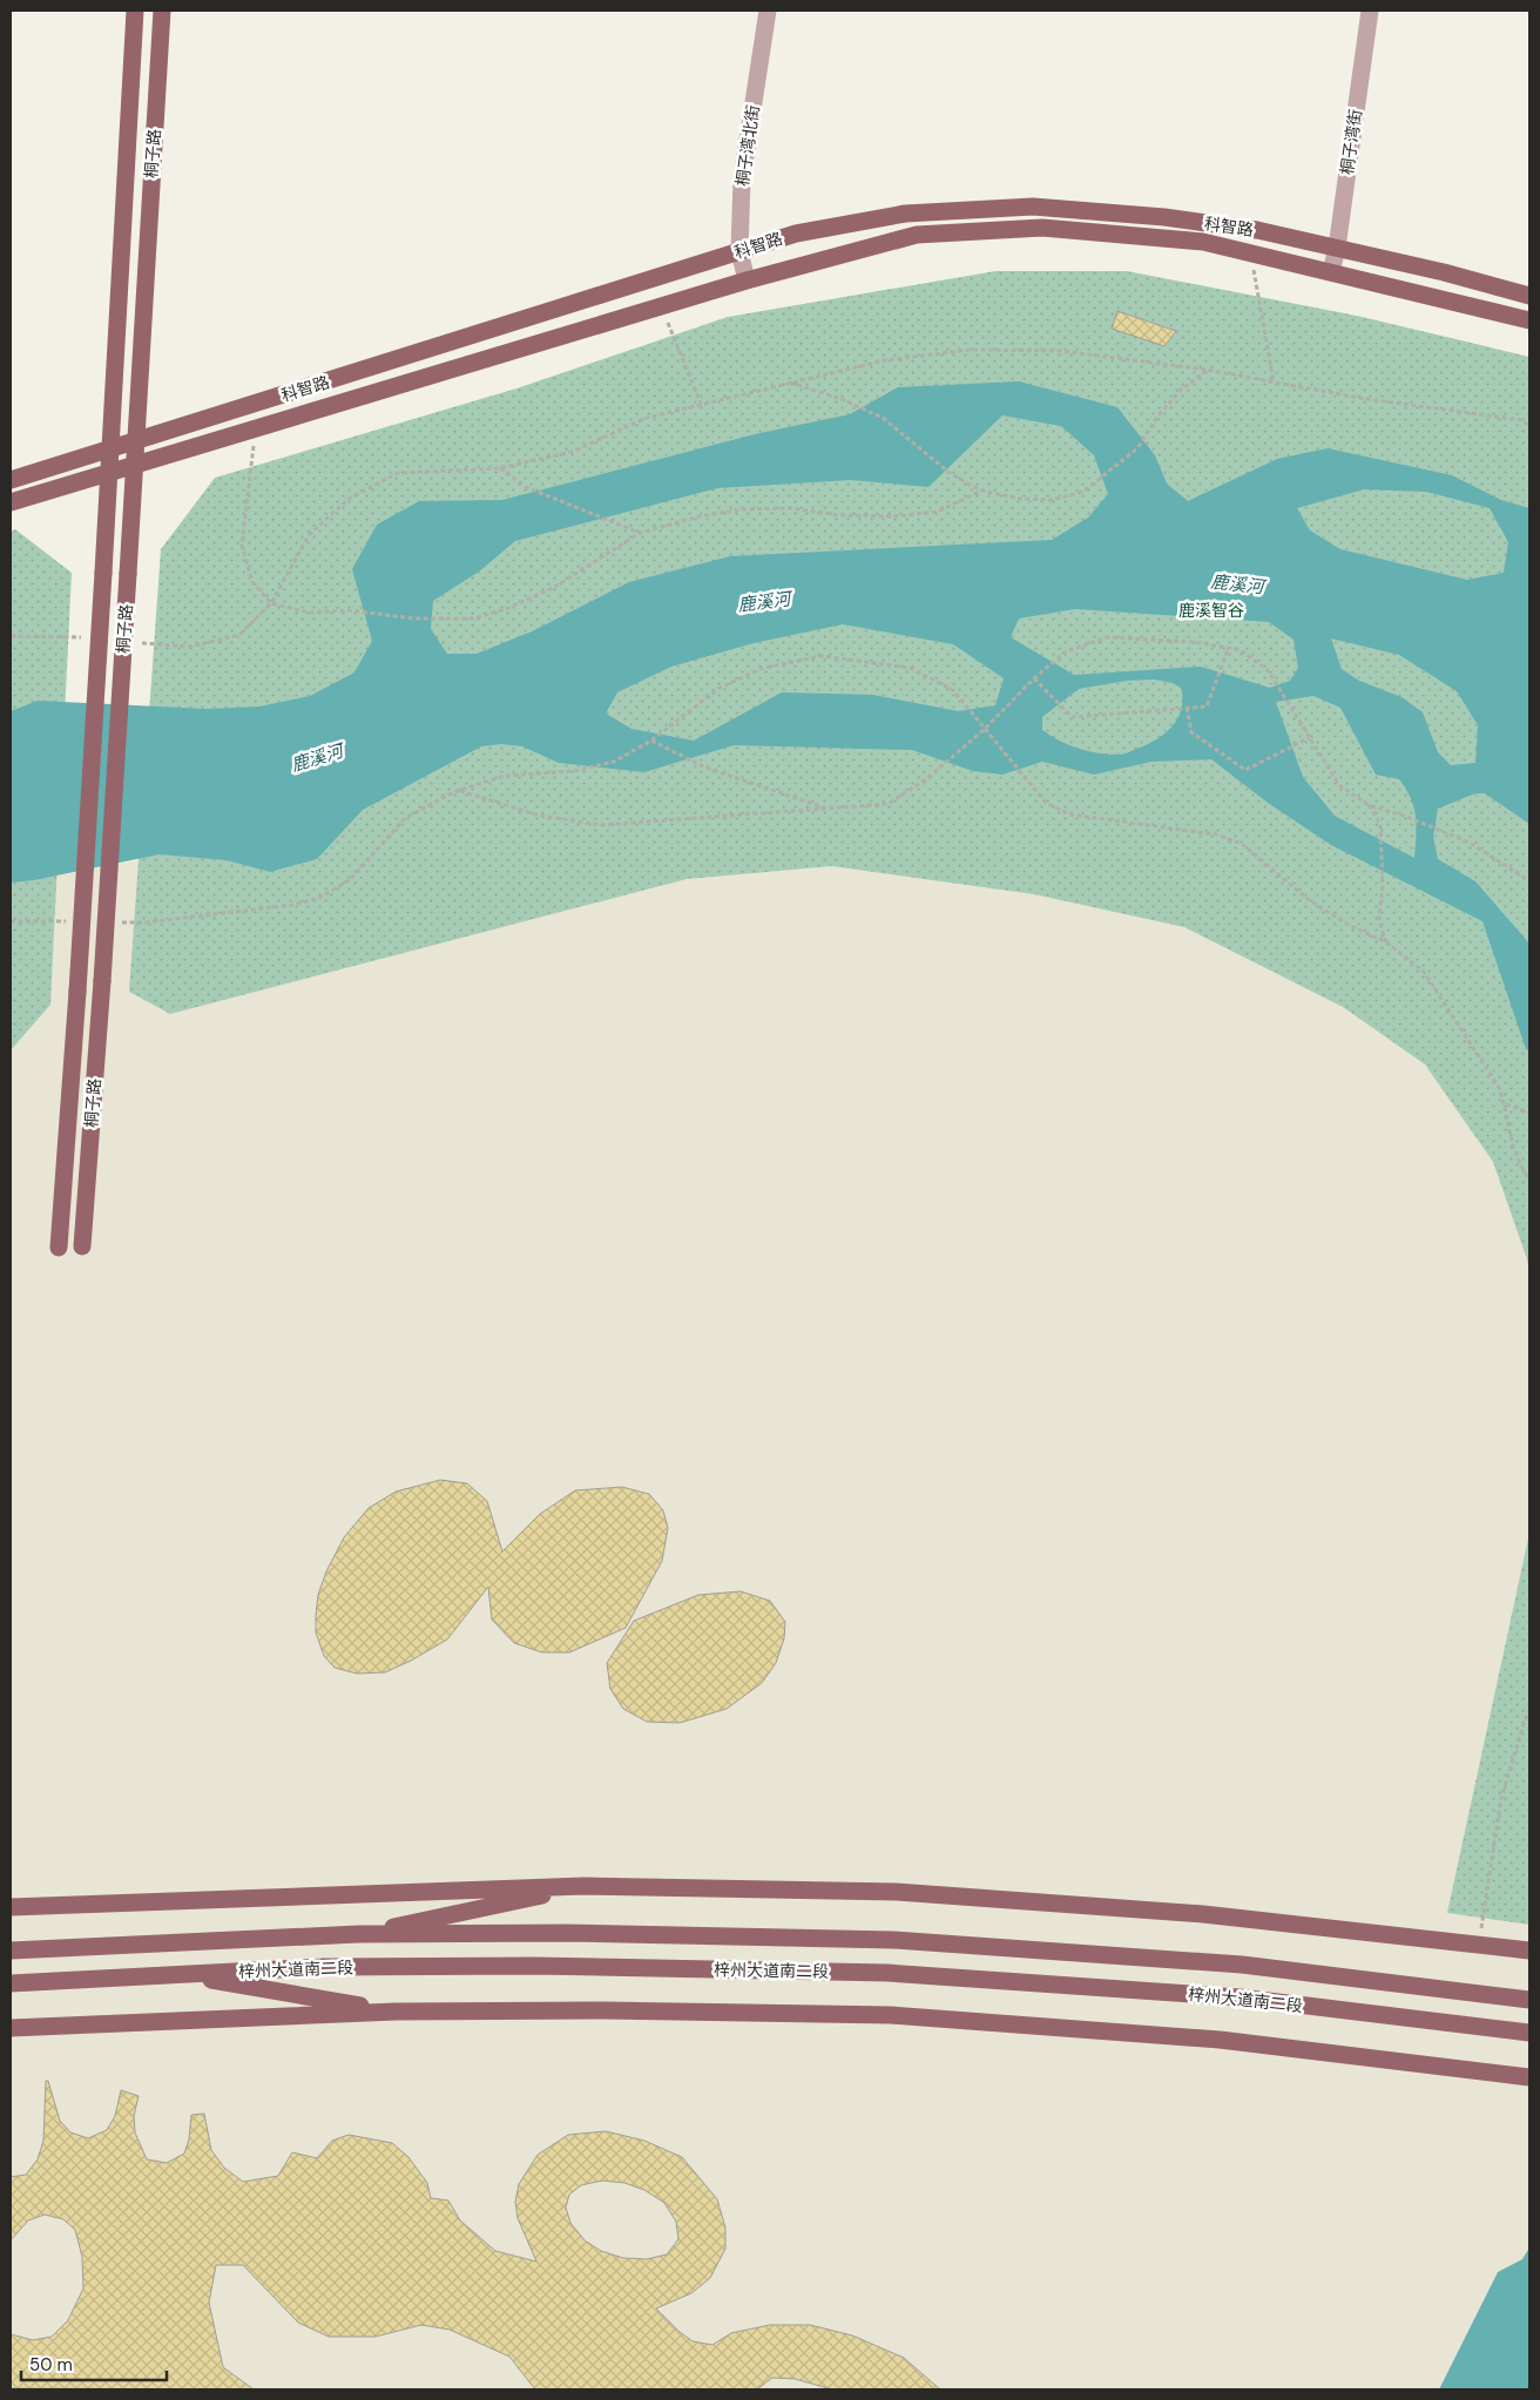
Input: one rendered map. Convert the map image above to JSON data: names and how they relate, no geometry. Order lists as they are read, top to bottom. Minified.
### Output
{"streets":{"main road":["桐子路","科智路","梓州大道南二段"],"street":["桐子湾街","桐子湾北街"]},"crossings":[["桐子湾街","科智路"],["桐子湾北街","科智路"],["桐子路","科智路"]],"water":["鹿溪河"],"parks":["鹿溪智谷"],"scale_bar":"50 m"}
